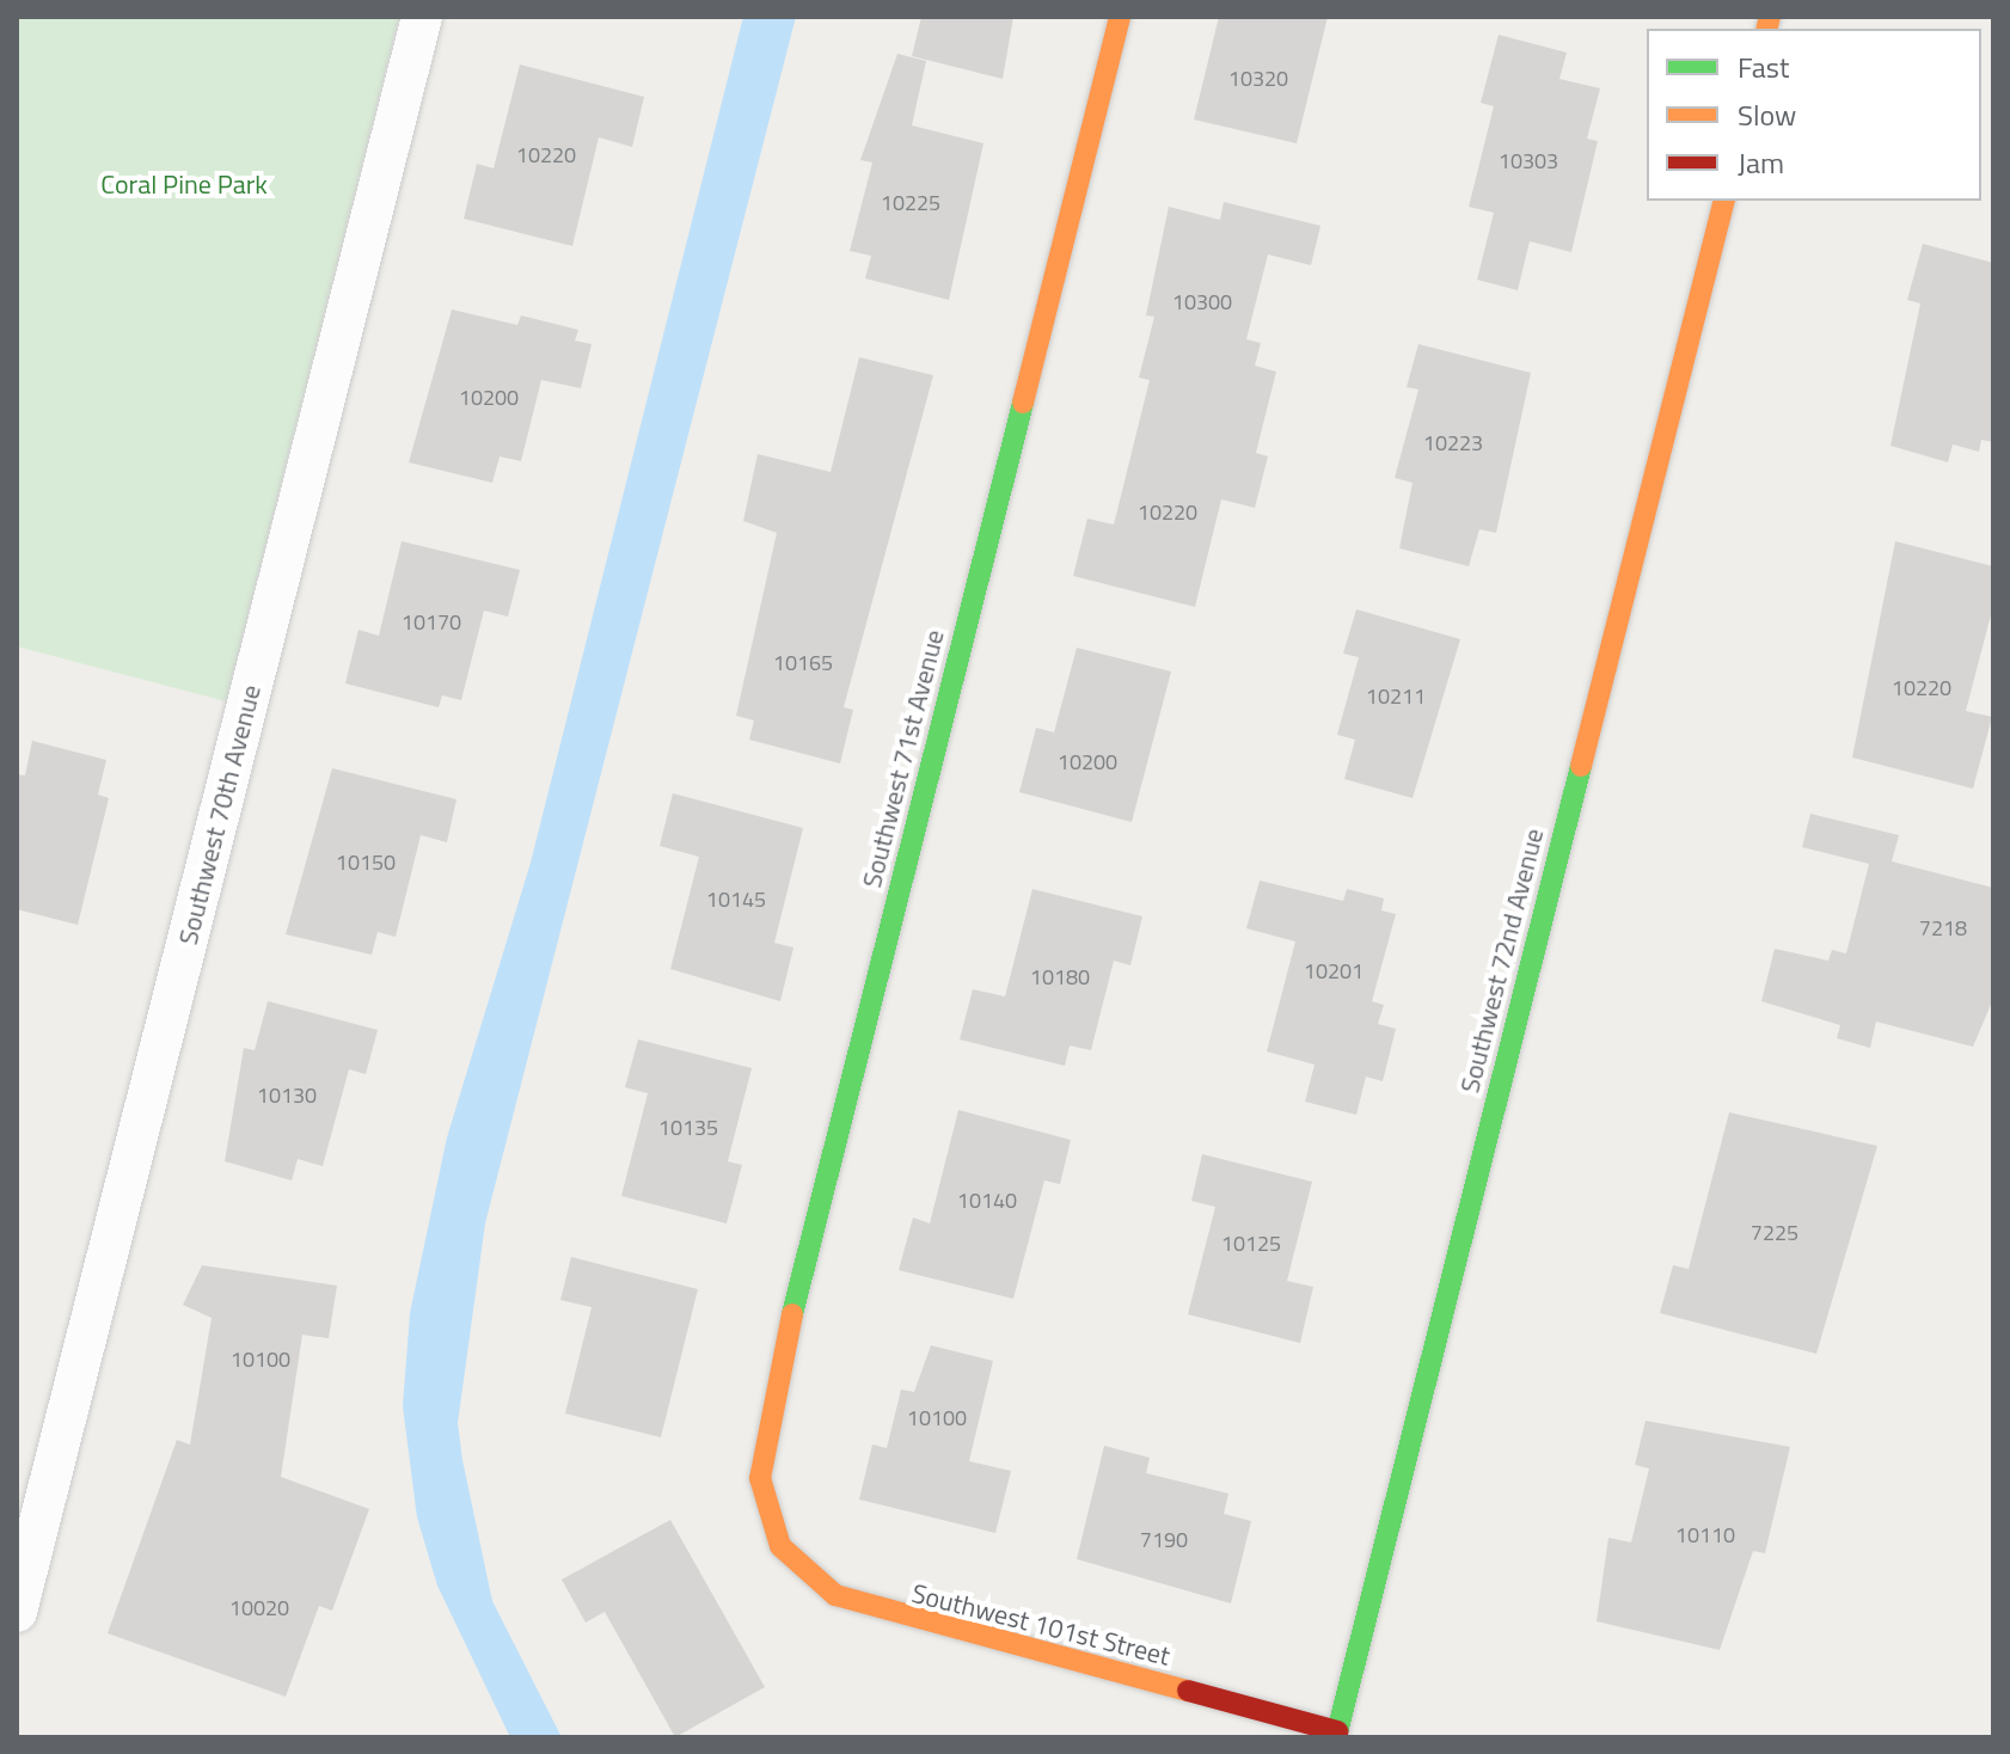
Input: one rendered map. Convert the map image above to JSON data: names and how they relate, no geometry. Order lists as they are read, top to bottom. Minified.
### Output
{"streets":{"street":["Southwest 71st Avenue","Southwest 70th Avenue","Southwest 72nd Avenue","Southwest 101st Street"]},"crossings":[["Southwest 71st Avenue","Southwest 101st Street"],["Southwest 72nd Avenue","Southwest 101st Street"]],"parks":["Coral Pine Park"],"house_numbers":["10320","10220","10303","10225","10300","10200","10223","10220","10170","10165","10220","10211","10200","10150","10145","7218","10201","10180","10130","10135","10140","7225","10125","10100","10100","10110","7190","10020"],"legend":["Fast","Slow","Jam"]}
